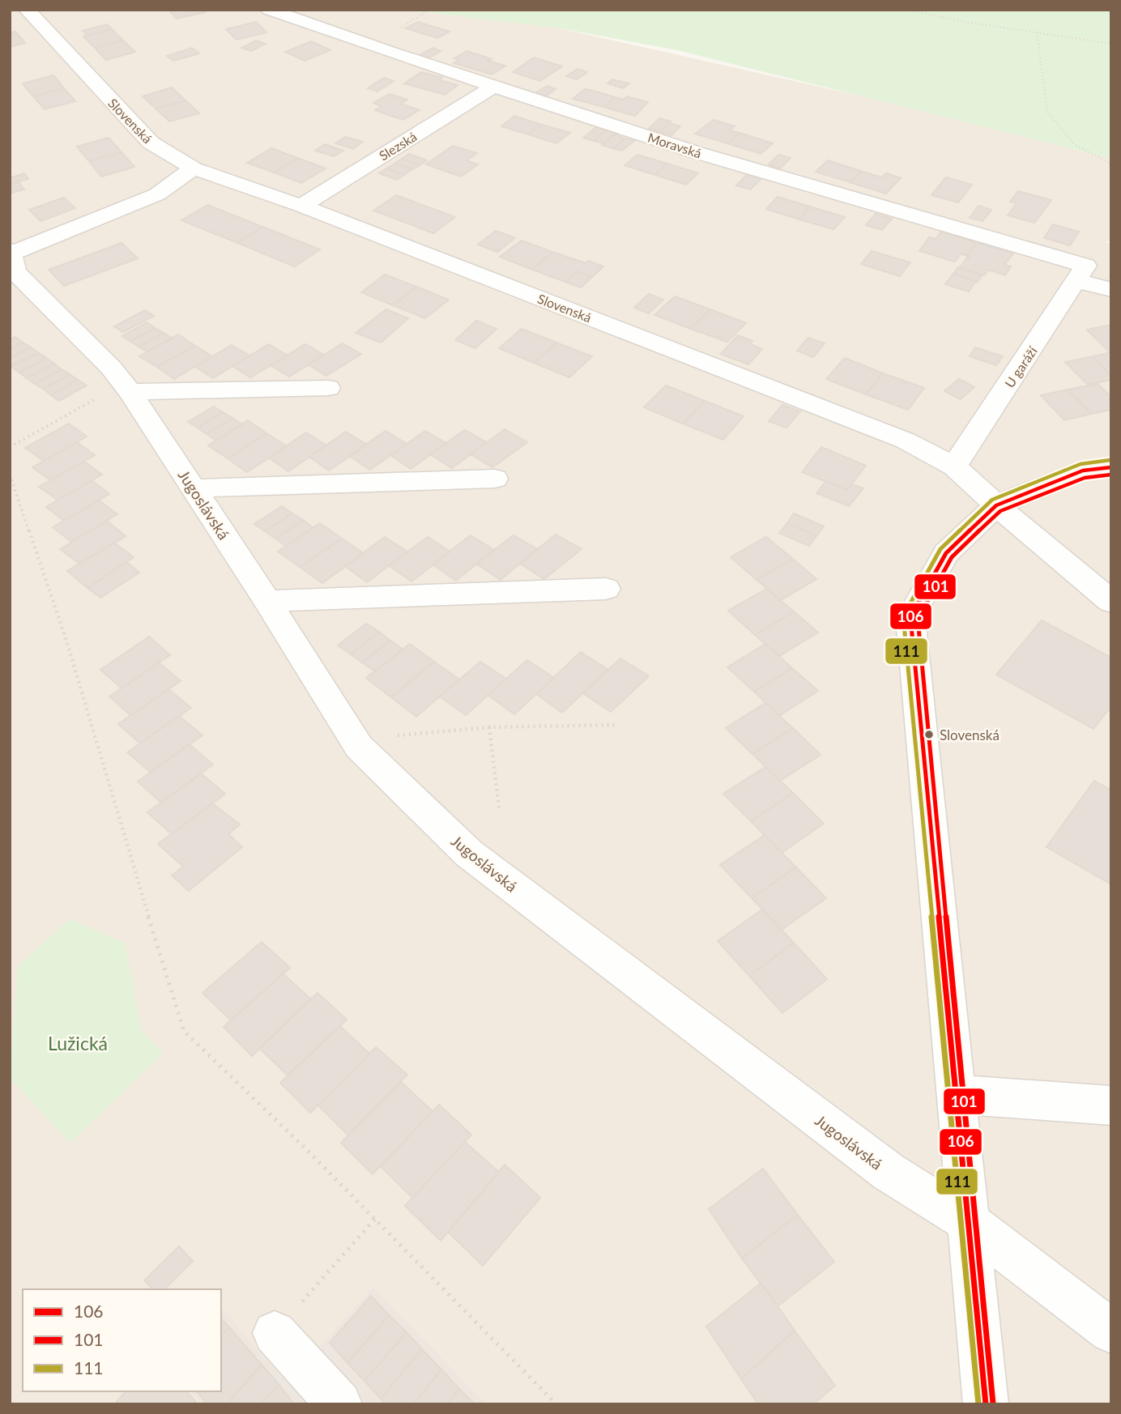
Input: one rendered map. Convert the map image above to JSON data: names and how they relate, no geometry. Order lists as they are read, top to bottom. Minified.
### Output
{"streets":{"street":["Slovenská","Moravská","Slezská","U garáží","Jugoslávská"]},"crossings":[["Slovenská","Slezská"],["Slovenská","U garáží"],["Moravská","Slezská"],["Moravská","U garáží"]],"parks":["Lužická"],"places":["Slovenská"],"lines":["transit line 111","transit line 106","transit line 101"],"legend":["106","101","111"]}
